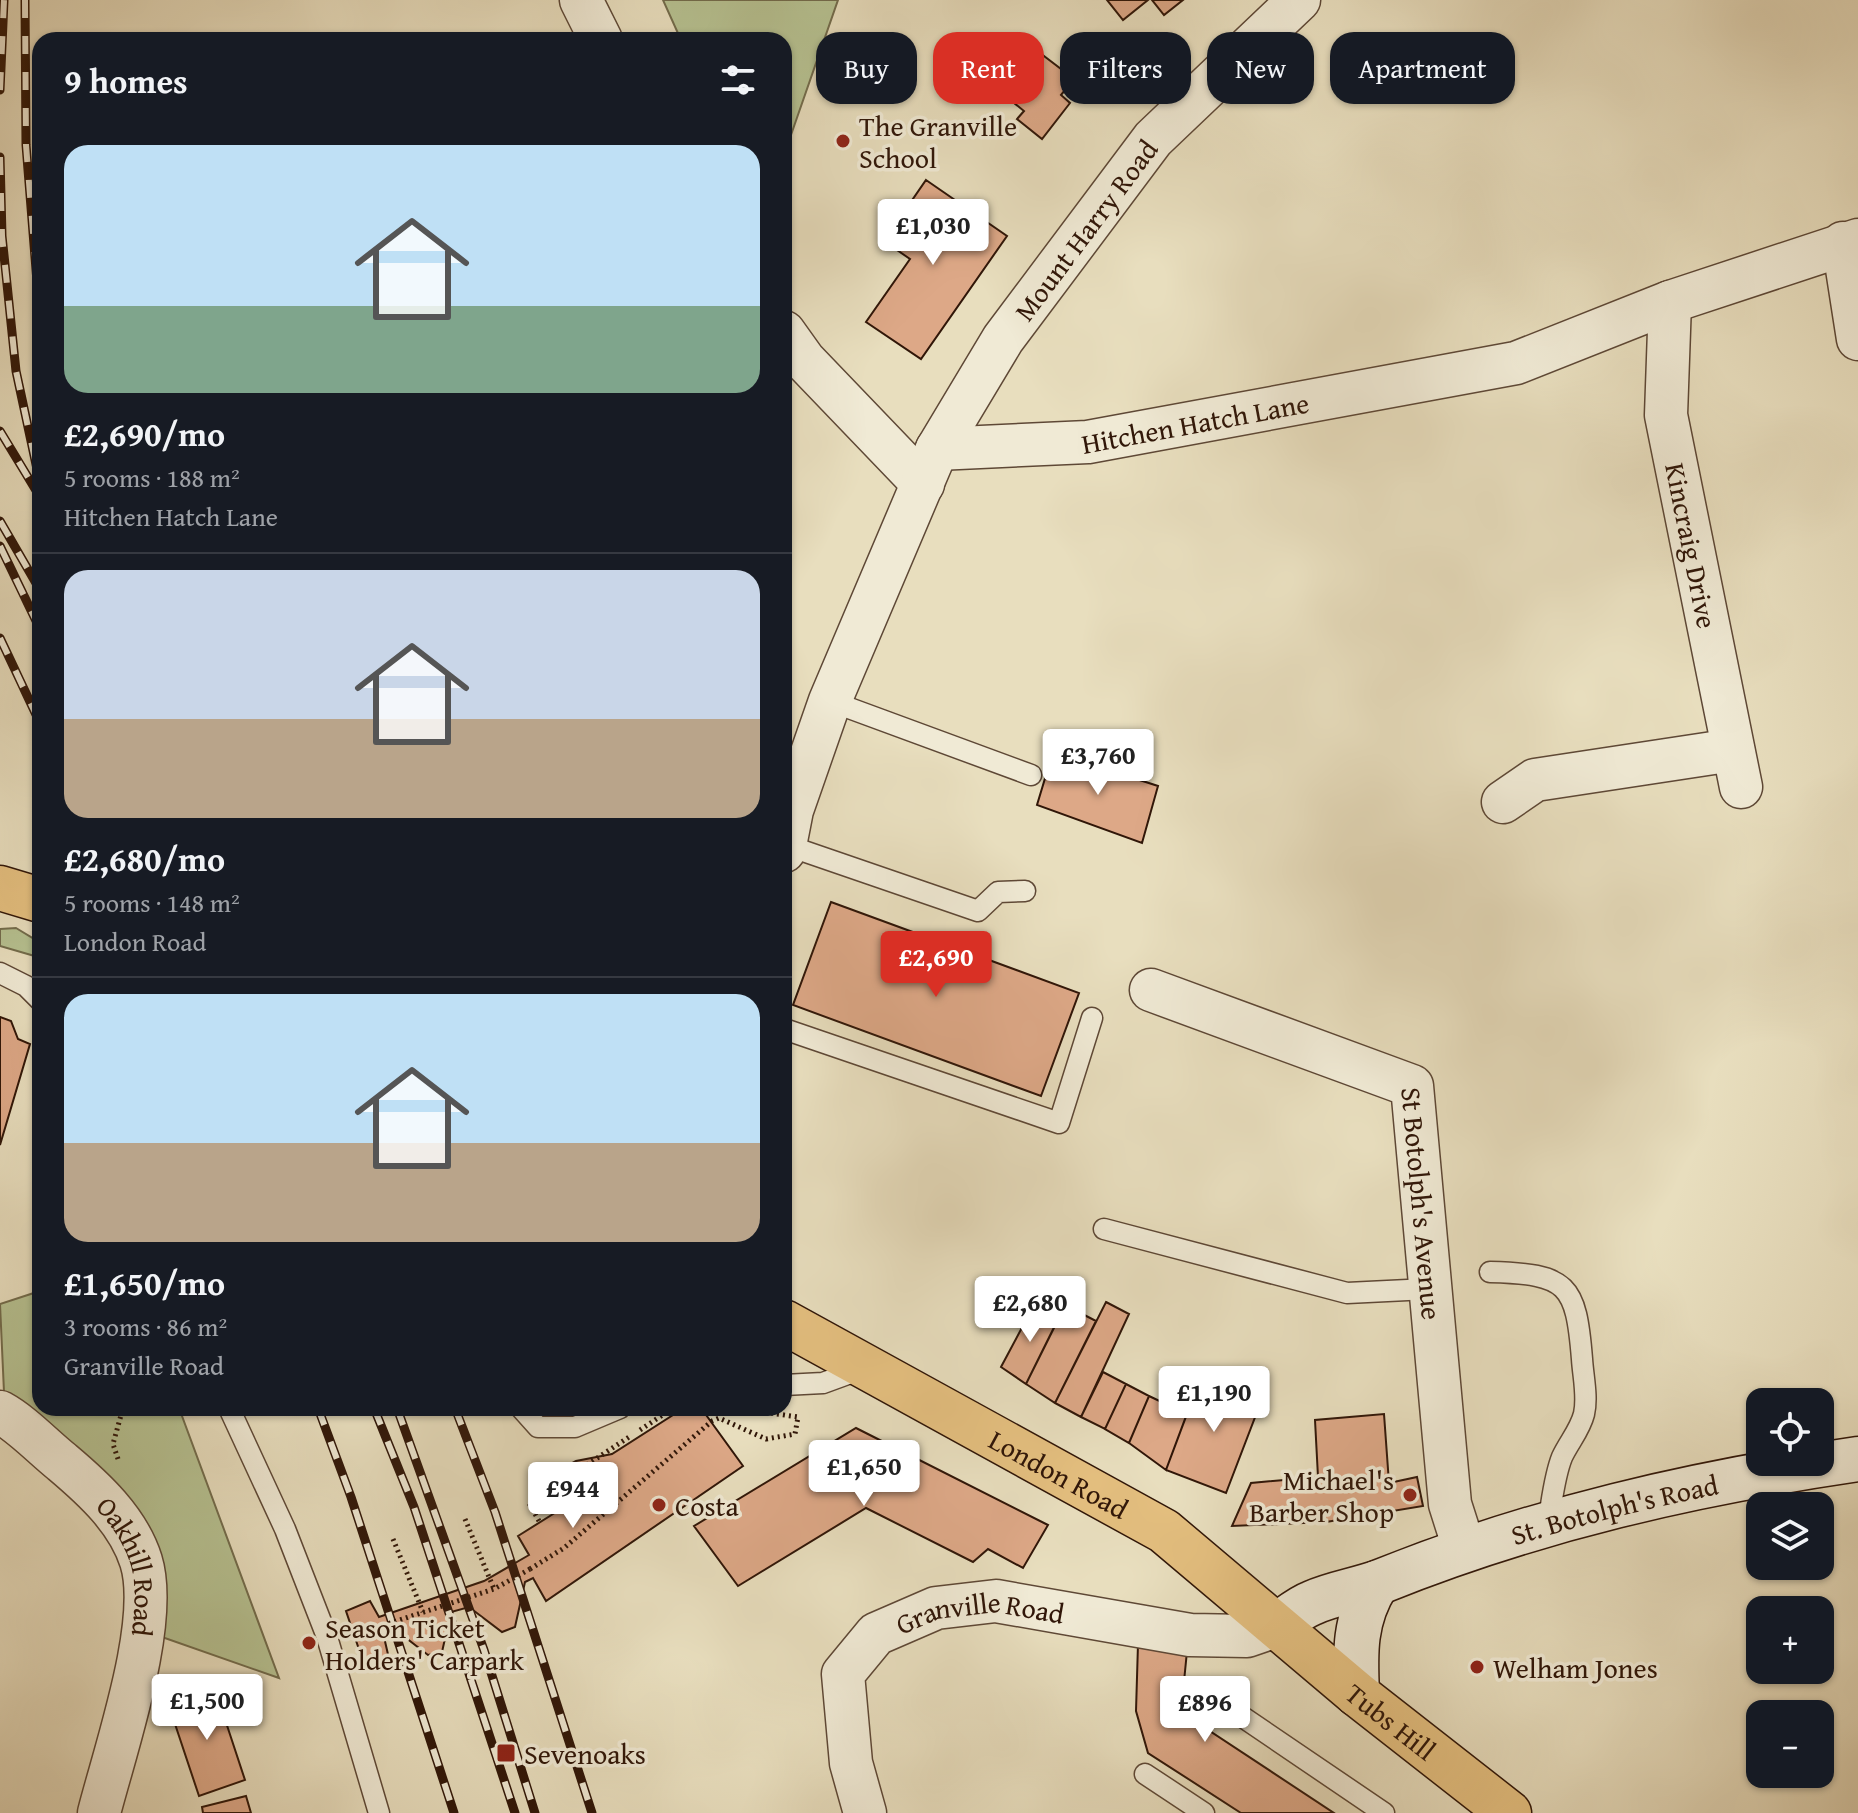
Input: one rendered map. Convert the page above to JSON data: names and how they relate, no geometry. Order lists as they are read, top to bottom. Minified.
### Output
{"streets":{"main road":["London Road","St. Botolph's Road","Tubs Hill"],"street":["Mount Harry Road","Hitchen Hatch Lane","Kincraig Drive","St Botolph's Avenue","Oakhill Road","Granville Road"]},"crossings":[["Mount Harry Road","Hitchen Hatch Lane"],["Hitchen Hatch Lane","Kincraig Drive"],["St Botolph's Avenue","St. Botolph's Road"],["London Road","St. Botolph's Road"],["London Road","Granville Road"],["London Road","Tubs Hill"],["St. Botolph's Road","Granville Road"],["St. Botolph's Road","Tubs Hill"],["Granville Road","Tubs Hill"]],"places":{"other":["The Granville School","Michael's Barber Shop","Costa","Season Ticket Holders' Carpark","Welham Jones"],"transit":["Sevenoaks"]},"page":{"chip":["Buy","Rent","Filters","New","Apartment"],"heading":"9 homes","list":[{"name":"£2,690/mo","note":"5 rooms · 188 m² · Hitchen Hatch Lane"},{"name":"£2,680/mo","note":"5 rooms · 148 m² · London Road"},{"name":"£1,650/mo","note":"3 rooms · 86 m² · Granville Road"}],"price":["£1,030","£3,760","£2,690","£2,680","£1,190","£1,650","£944","£1,500","£896"],"map_buttons":["+","−"]}}
